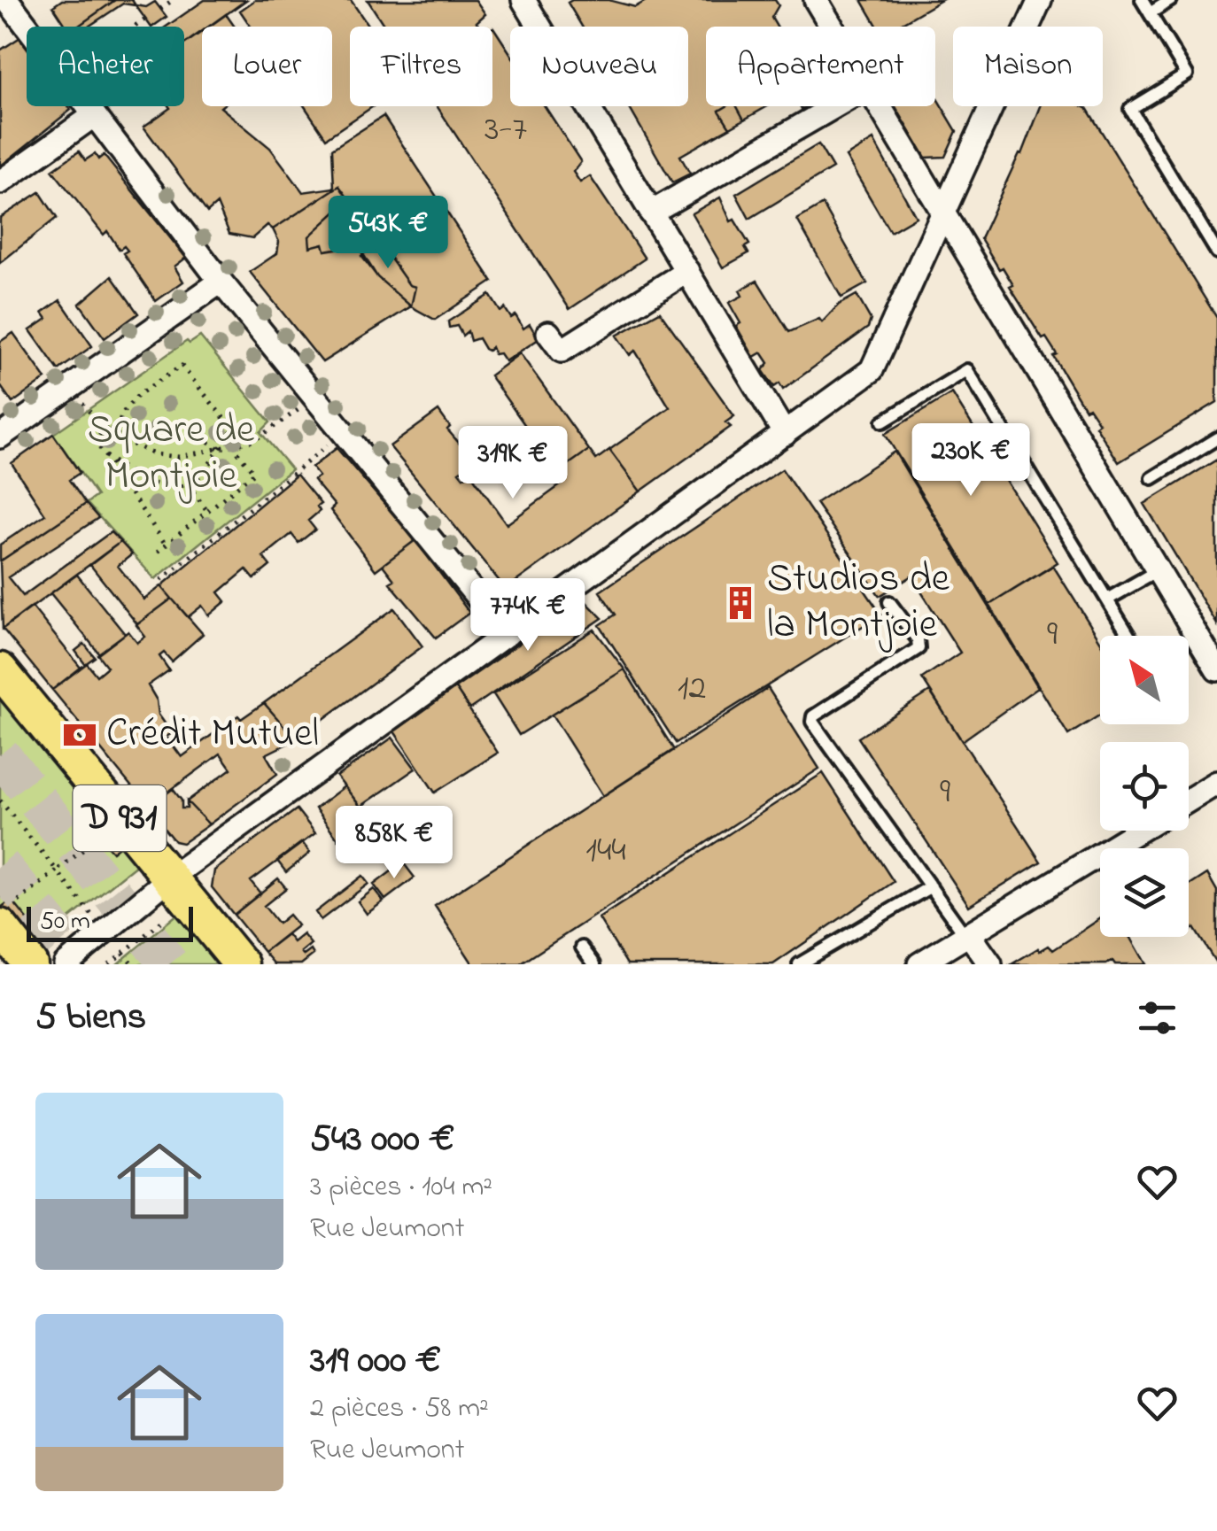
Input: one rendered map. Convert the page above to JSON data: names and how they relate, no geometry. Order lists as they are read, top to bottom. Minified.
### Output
{"streets":{"main road":["D 931"]},"parks":["Square de Montjoie"],"places":{"building":["Studios de la Montjoie"],"bank":["Crédit Mutuel"]},"house_numbers":["3-7","9","12","9","144"],"scale_bar":"50 m","north":"top left","page":{"chip":["Acheter","Louer","Filtres","Nouveau","Appartement","Maison"],"price":["543K €","230K €","319K €","774K €","858K €"],"scale":"50 m","heading":"5 biens","list":[{"name":"543 000 €","note":"3 pièces · 104 m² · Rue Jeumont"},{"name":"319 000 €","note":"2 pièces · 58 m² · Rue Jeumont"}]}}
